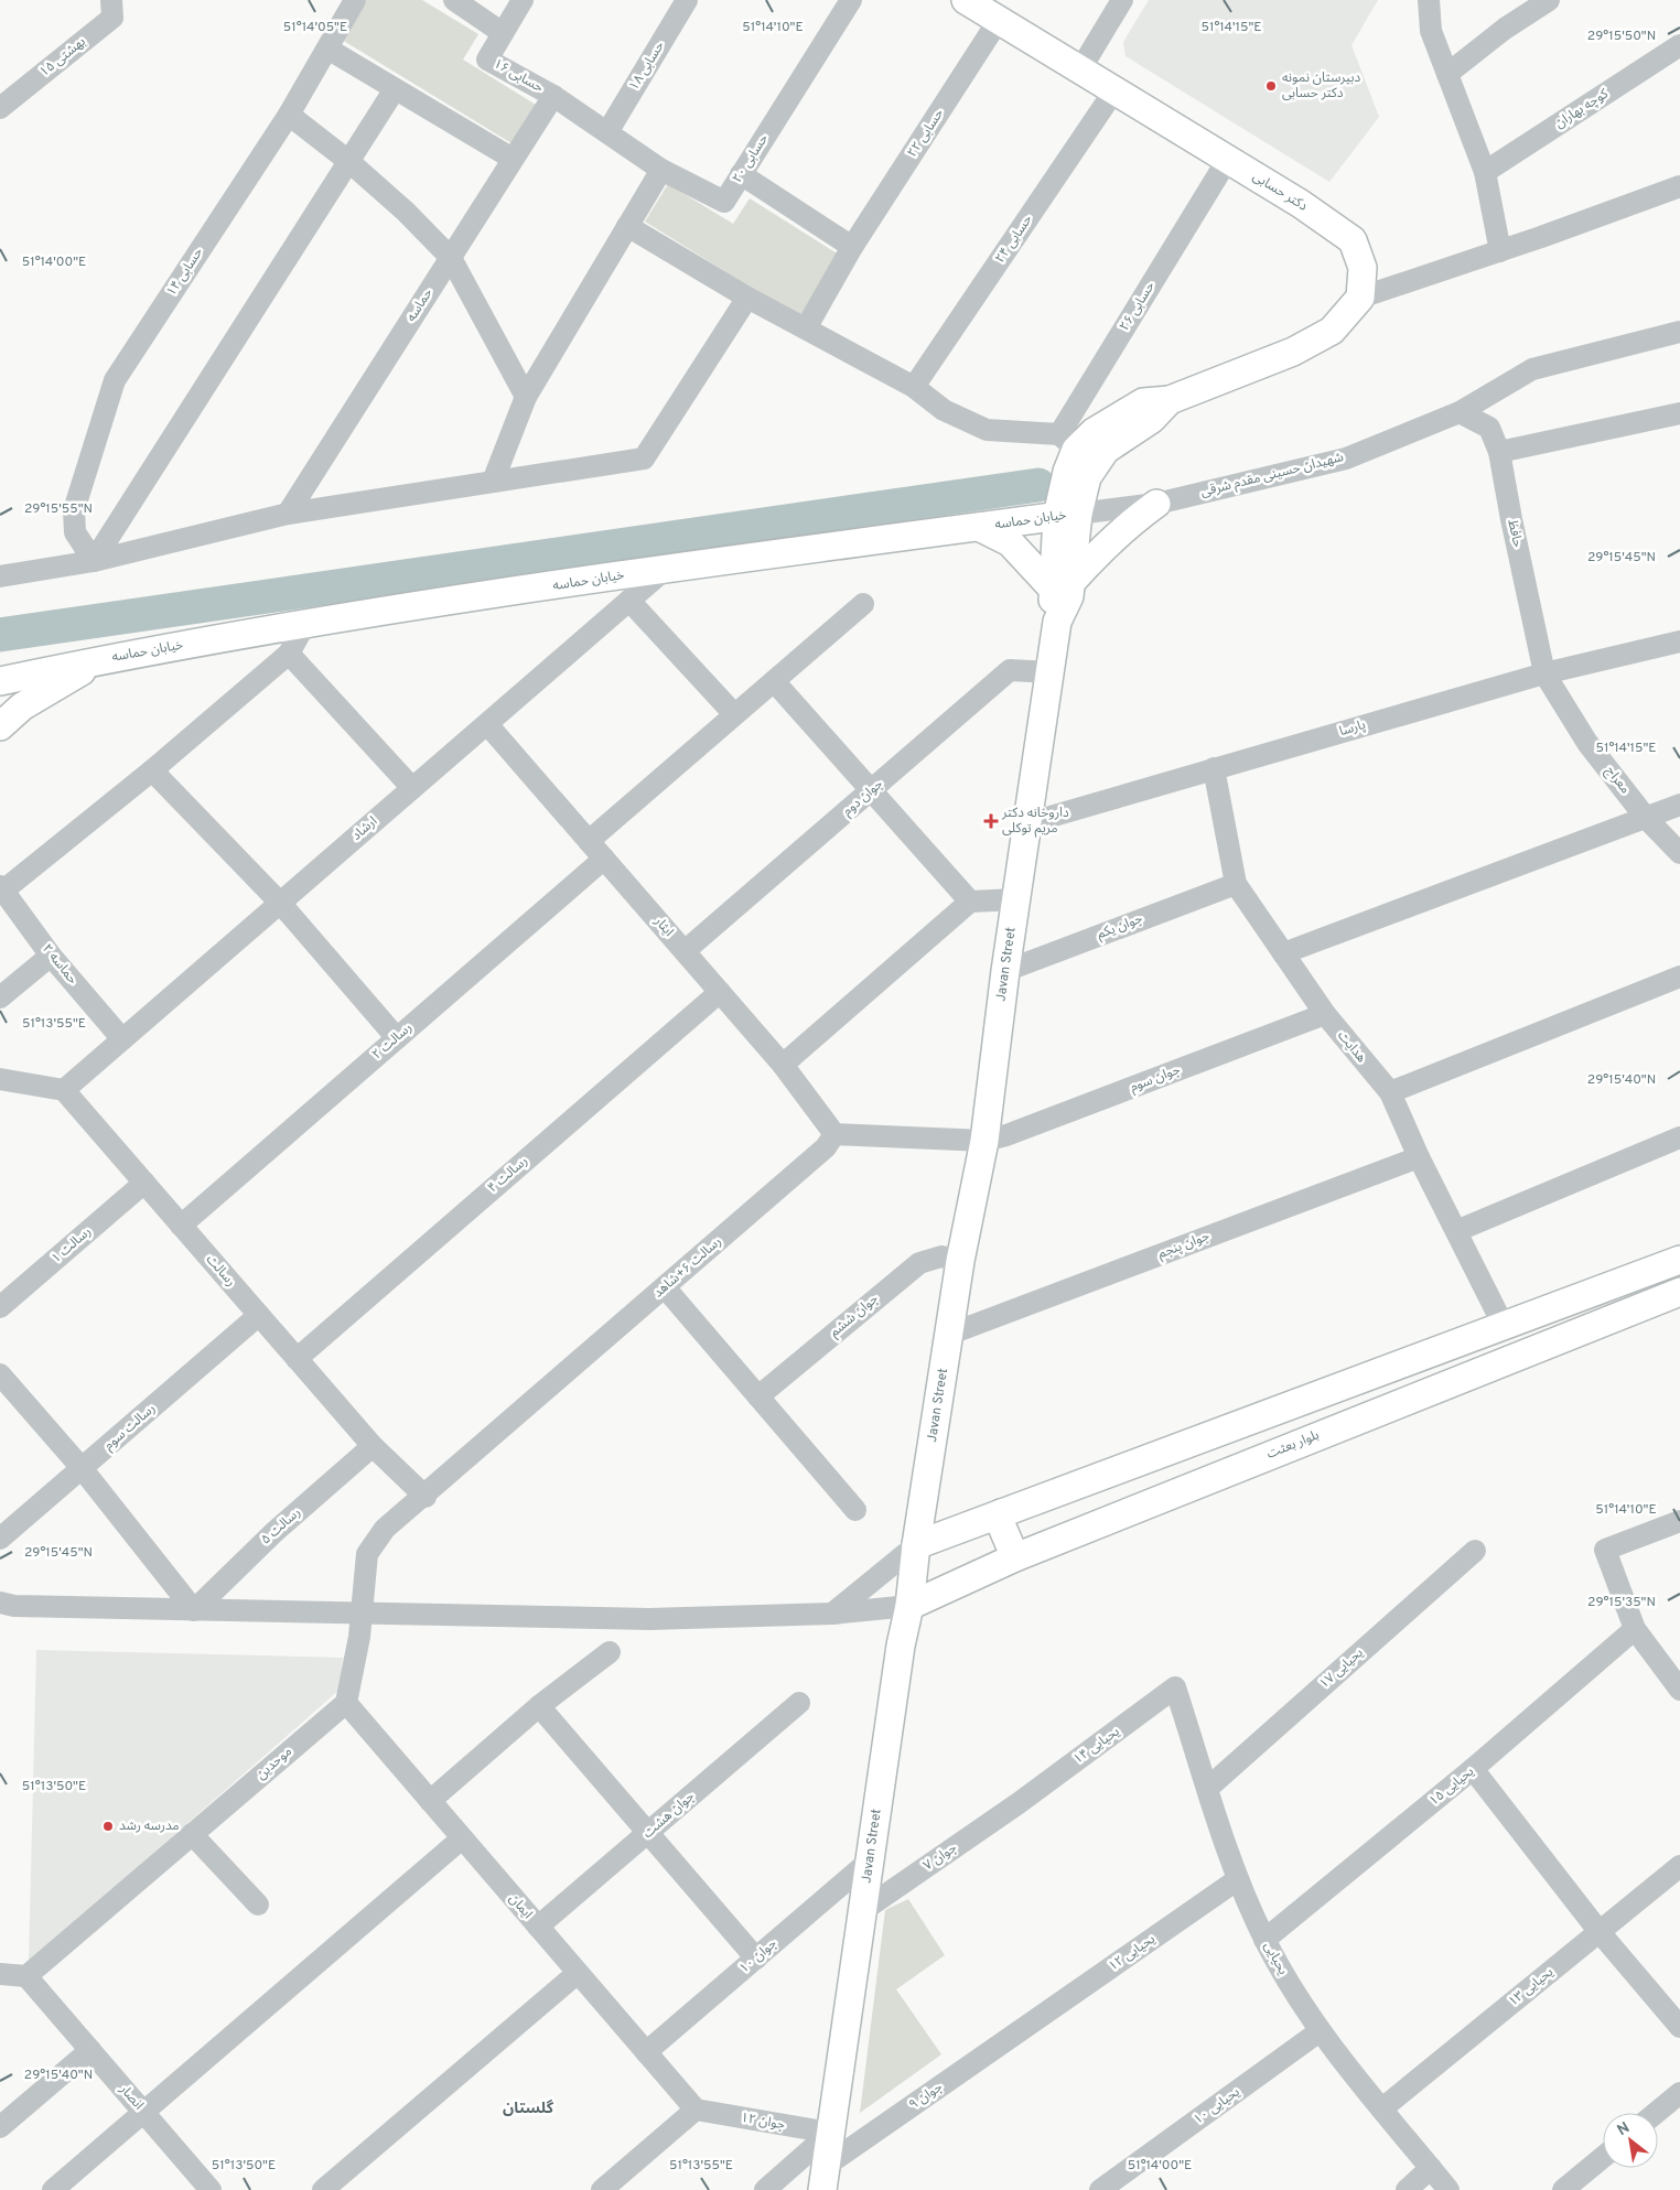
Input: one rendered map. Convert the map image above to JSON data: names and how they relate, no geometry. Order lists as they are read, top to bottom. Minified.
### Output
{"streets":{"main road":["دکتر حسابی","خیابان حماسه","Javan Street","بلوار بعثت"],"street":["بهشتی ۱۵","حسابی ۱۸","حسابی ۱۶","کوچه بهاران","حسابی ۲۲","حسابی ۲۰","حسابی ۲۴","حسابی ۱۴","حماسه","حسابی ۲۶","شهیدان حسینی مقدم شرقی","حافظ","پارسا","معراج","جوان دوم","ارشاد","ایثار","جوان یکم","حماسه ۲","رسالت ۲","هدایت","جوان سوم","رسالت ۴","رسالت ۱","جوان پنجم","رسالت ۶+شاهد","رسالت","جوان ششم","رسالت سوم","رسالت ۵","یحیایی ۱۷","یحیایی ۱۴","موحدین","یحیایی ۱۵","جوان هشت","جوان ۷","ایمان","یحیایی ۱۲","جوان ۱۰","یحیایی","یحیایی ۱۳","جوان ۹","انصار","یحیایی ۱۰","جوان ۱۲"]},"crossings":[["حسابی ۱۸","حسابی ۱۶"],["حسابی ۱۸","حسابی ۲۰"],["حسابی ۱۶","حسابی ۲۰"],["حسابی ۱۶","حماسه"],["حسابی ۲۲","دکتر حسابی"],["دکتر حسابی","حسابی ۲۴"],["دکتر حسابی","حسابی ۲۶"],["شهیدان حسینی مقدم شرقی","خیابان حماسه"],["شهیدان حسینی مقدم شرقی","حافظ"],["شهیدان حسینی مقدم شرقی","Javan Street"],["خیابان حماسه","ارشاد"],["خیابان حماسه","Javan Street"],["حافظ","پارسا"],["حافظ","معراج"],["پارسا","معراج"],["پارسا","Javan Street"],["پارسا","هدایت"],["جوان دوم","ایثار"],["جوان دوم","Javan Street"],["ارشاد","ایثار"],["ارشاد","حماسه ۲"],["ارشاد","رسالت"],["ایثار","رسالت ۲"],["ایثار","رسالت ۴"],["ایثار","رسالت ۶+شاهد"],["جوان یکم","Javan Street"],["جوان یکم","هدایت"],["Javan Street","جوان سوم"],["Javan Street","جوان پنجم"],["Javan Street","جوان ششم"],["Javan Street","بلوار بعثت"],["Javan Street","جوان ۷"],["Javan Street","جوان ۱۰"],["Javan Street","جوان ۹"],["Javan Street","جوان ۱۲"],["رسالت ۲","رسالت"],["هدایت","جوان سوم"],["هدایت","جوان پنجم"],["رسالت ۴","رسالت"],["رسالت ۱","رسالت"],["رسالت ۶+شاهد","رسالت"],["رسالت","رسالت سوم"],["رسالت","رسالت ۵"],["یحیایی ۱۷","یحیایی"],["یحیایی ۱۴","جوان ۷"],["یحیایی ۱۴","یحیایی"],["موحدین","ایمان"],["موحدین","انصار"],["یحیایی ۱۵","یحیایی"],["جوان هشت","ایمان"],["ایمان","جوان ۱۰"],["ایمان","جوان ۱۲"],["یحیایی ۱۲","یحیایی"],["یحیایی ۱۲","جوان ۹"],["یحیایی","یحیایی ۱۳"],["یحیایی","یحیایی ۱۰"]],"districts":["گلستان"],"places":{"other":["دبیرستان نمونه دکتر حسابی","مدرسه رشد"],"health":["داروخانه دکتر مریم توکلی"]},"north":"top left","coordinates":["51°14'05\"E","51°14'10\"E","51°14'15\"E","29°15'50\"N","51°14'00\"E","29°15'55\"N","29°15'45\"N","51°13'55\"E","29°15'40\"N","29°15'35\"N","51°13'50\"E"]}
